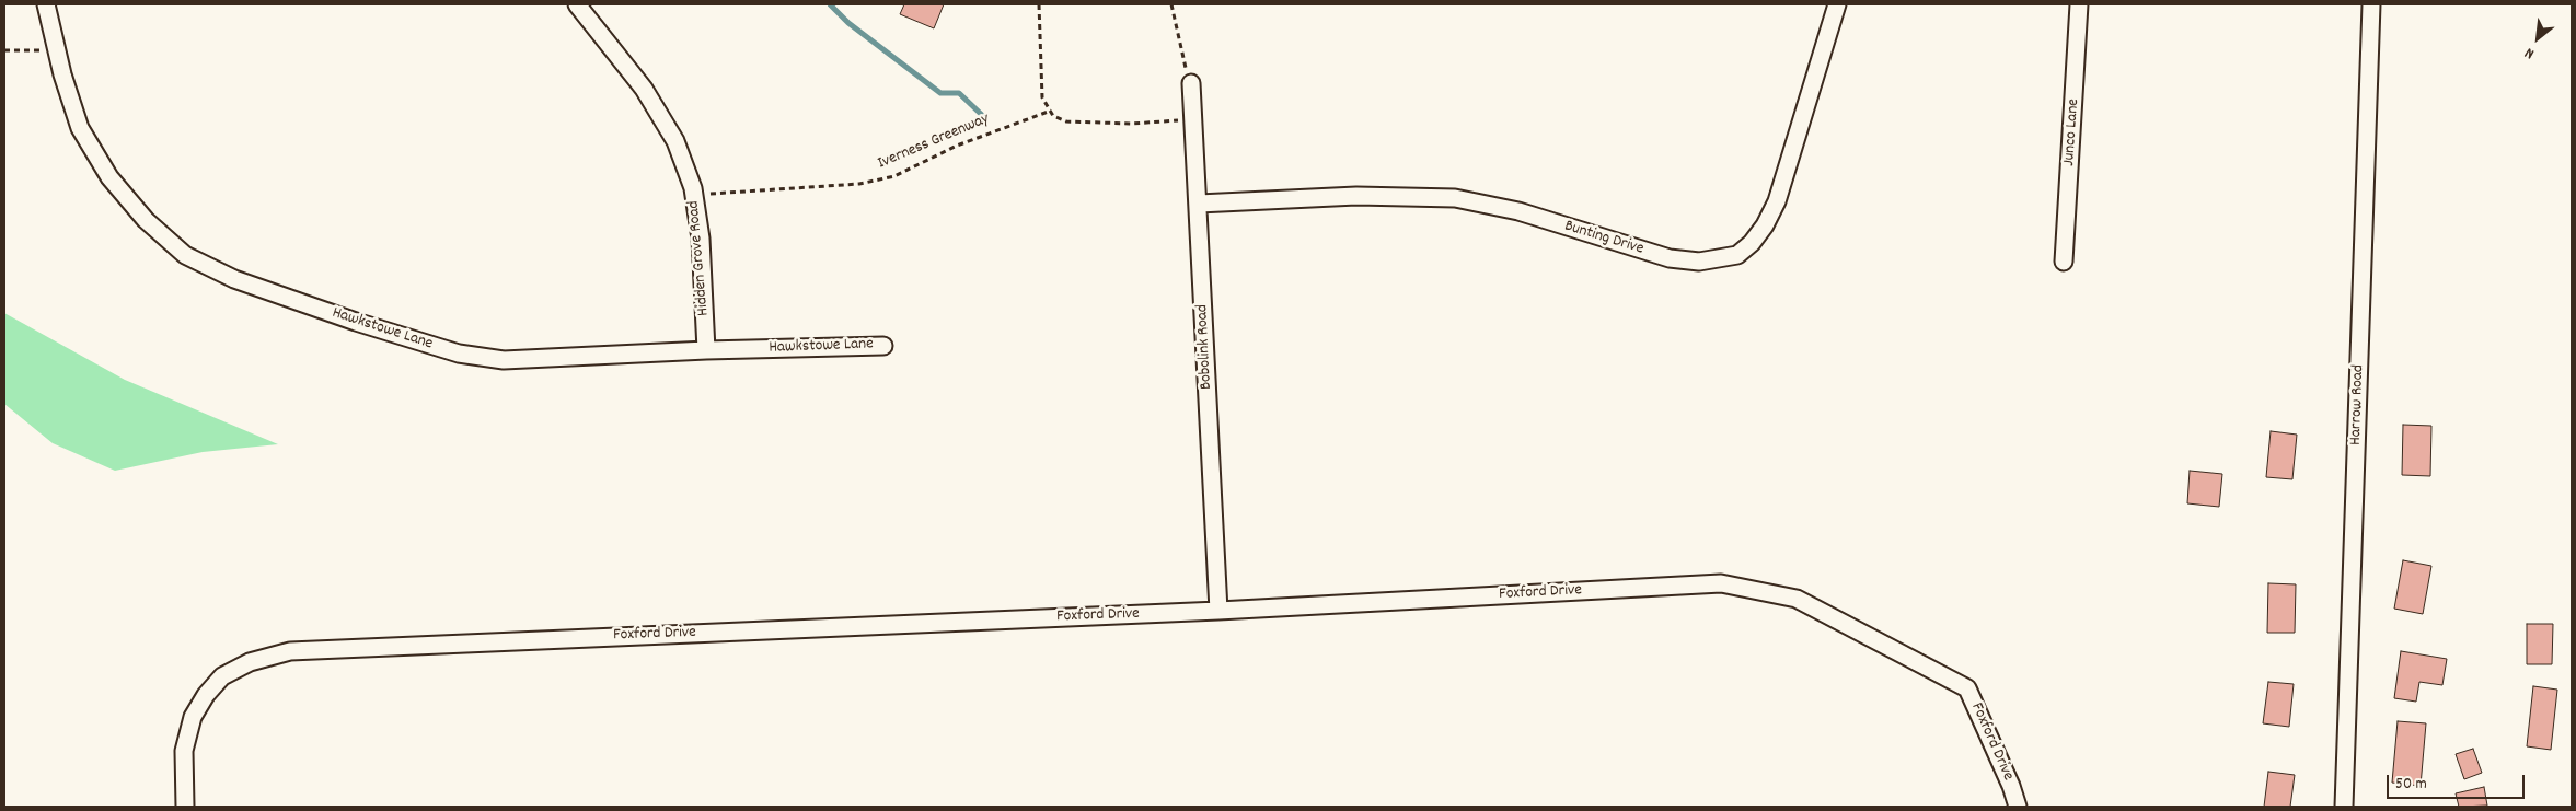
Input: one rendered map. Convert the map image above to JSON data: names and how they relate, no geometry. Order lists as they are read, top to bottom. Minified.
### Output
{"streets":{"street":["Junco Lane","Bunting Drive","Hidden Grove Road","Hawkstowe Lane","Bobolink Road","Harrow Road","Foxford Drive"],"path":["Iverness Greenway"]},"crossings":[["Iverness Greenway","Hidden Grove Road"],["Bunting Drive","Bobolink Road"],["Hidden Grove Road","Hawkstowe Lane"],["Bobolink Road","Foxford Drive"]],"scale_bar":"50 m","north":"bottom left"}
